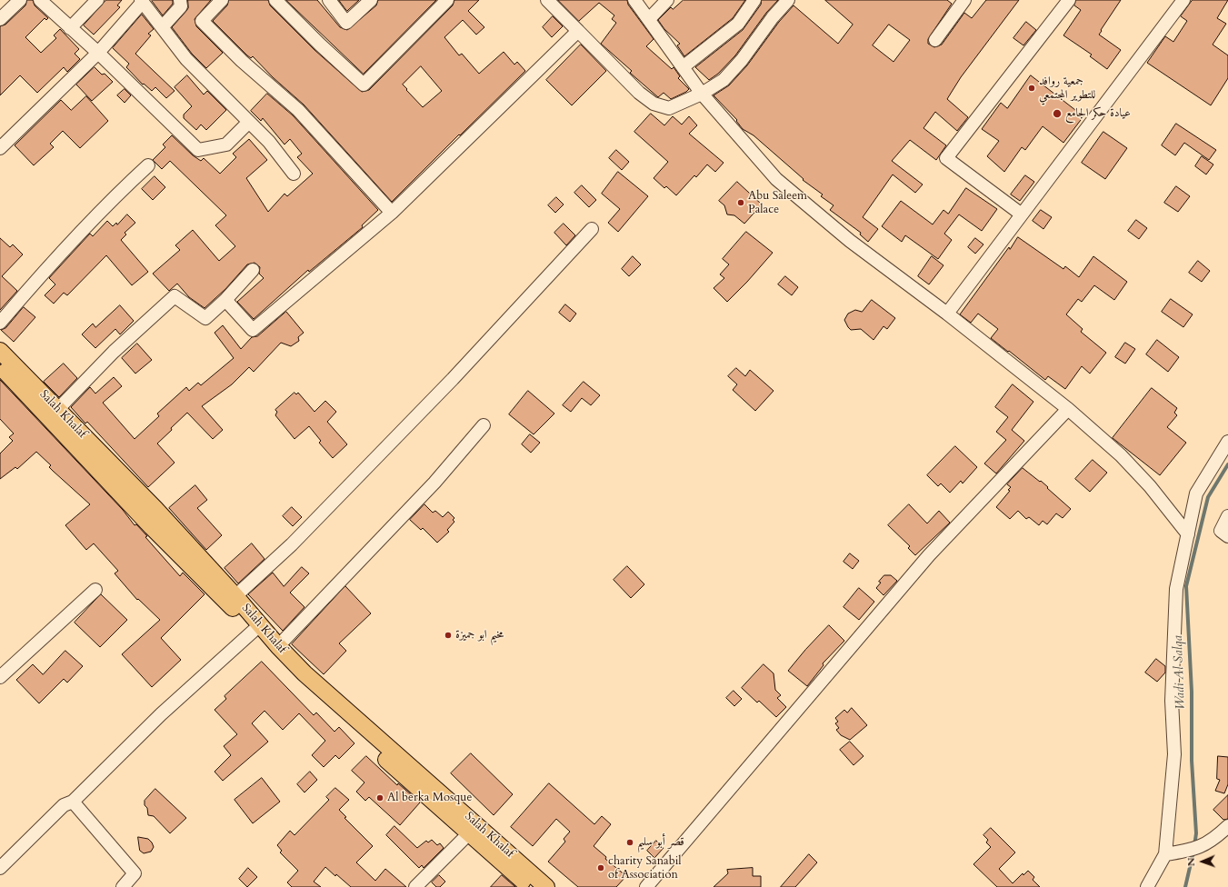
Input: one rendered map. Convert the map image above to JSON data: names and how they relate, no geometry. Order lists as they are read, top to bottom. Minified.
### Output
{"streets":{"main road":["Salah Khalaf"]},"water":["Wadi Al Salqa"],"places":["جمعية روافد للتطوير المجتمعي","عيادة حكر الجامع","Abu Saleem Palace","مخيم ابو جميزة","Al berka Mosque","قصر أبو سليم","charity Sanabil of Association"],"north":"left"}
